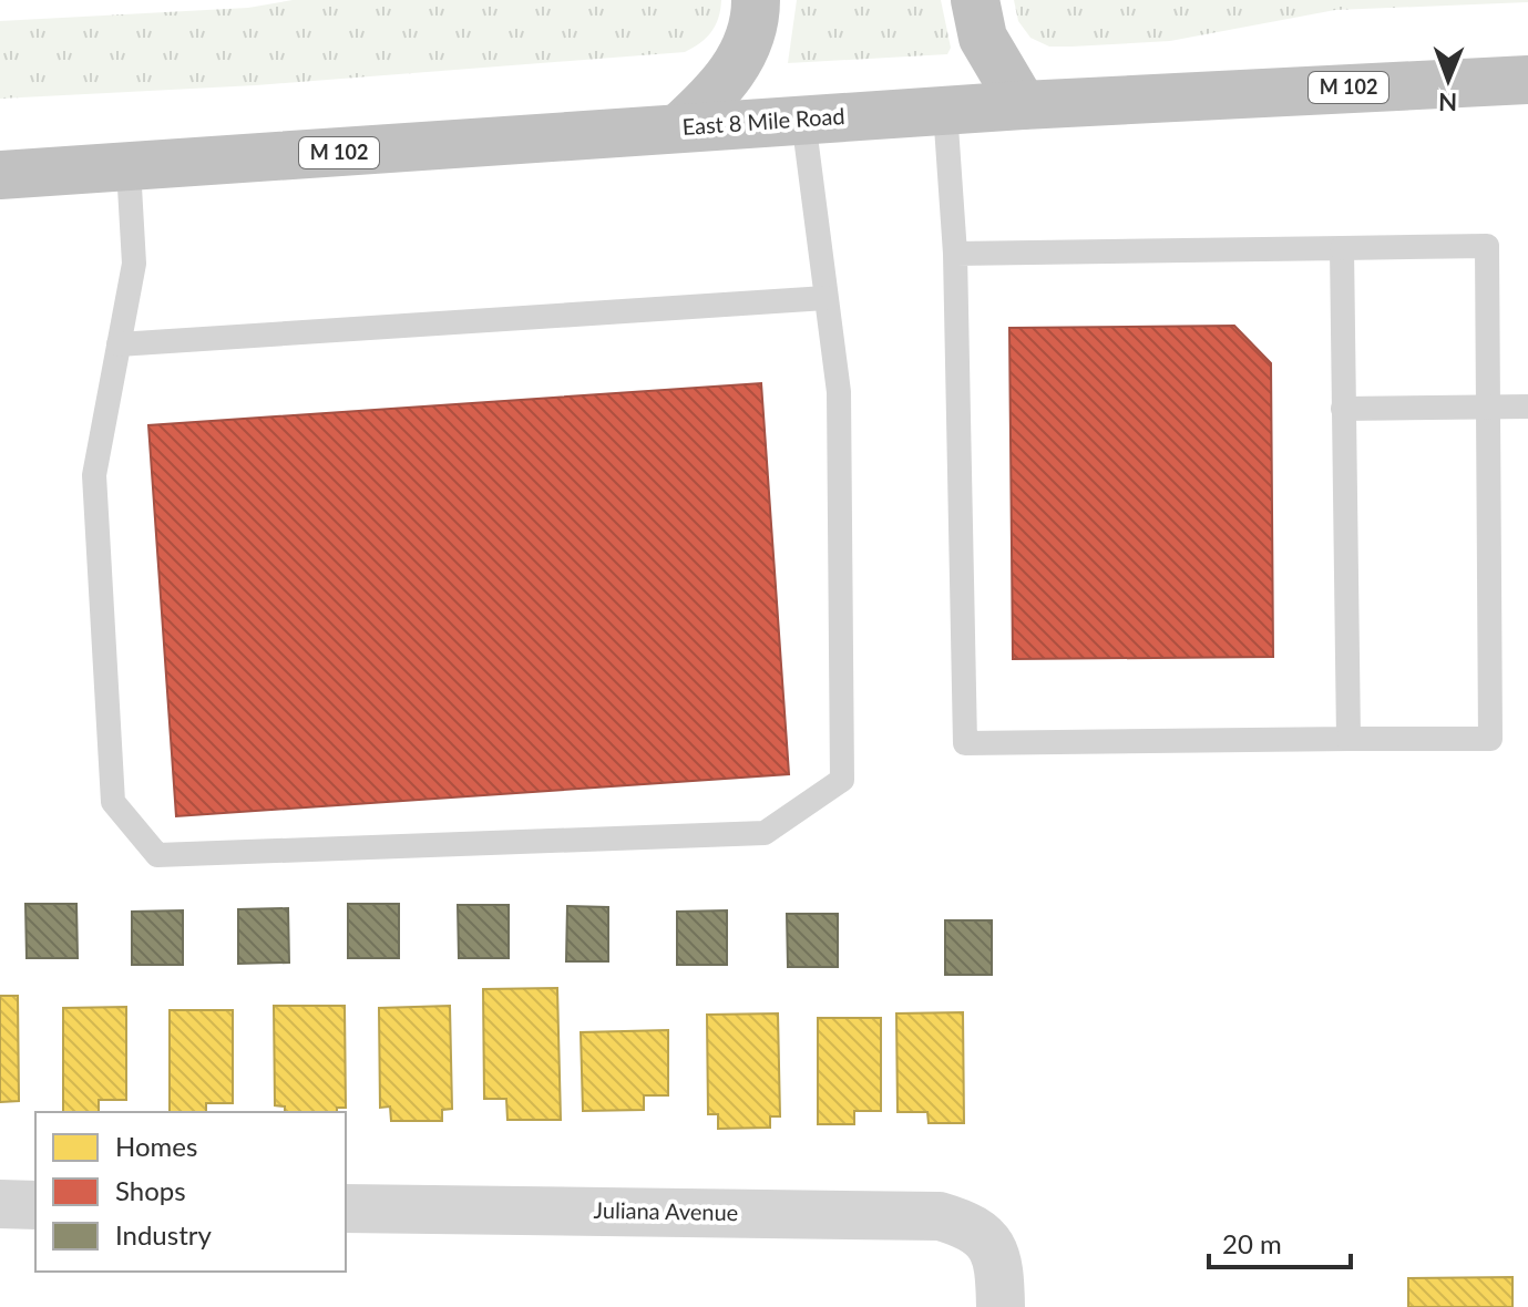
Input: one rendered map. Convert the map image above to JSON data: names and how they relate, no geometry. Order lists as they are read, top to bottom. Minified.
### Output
{"streets":{"highway":["M 102","East 8 Mile Road"],"street":["Juliana Avenue"]},"legend":["Homes","Shops","Industry"],"scale_bar":"20 m","north":"bottom"}
